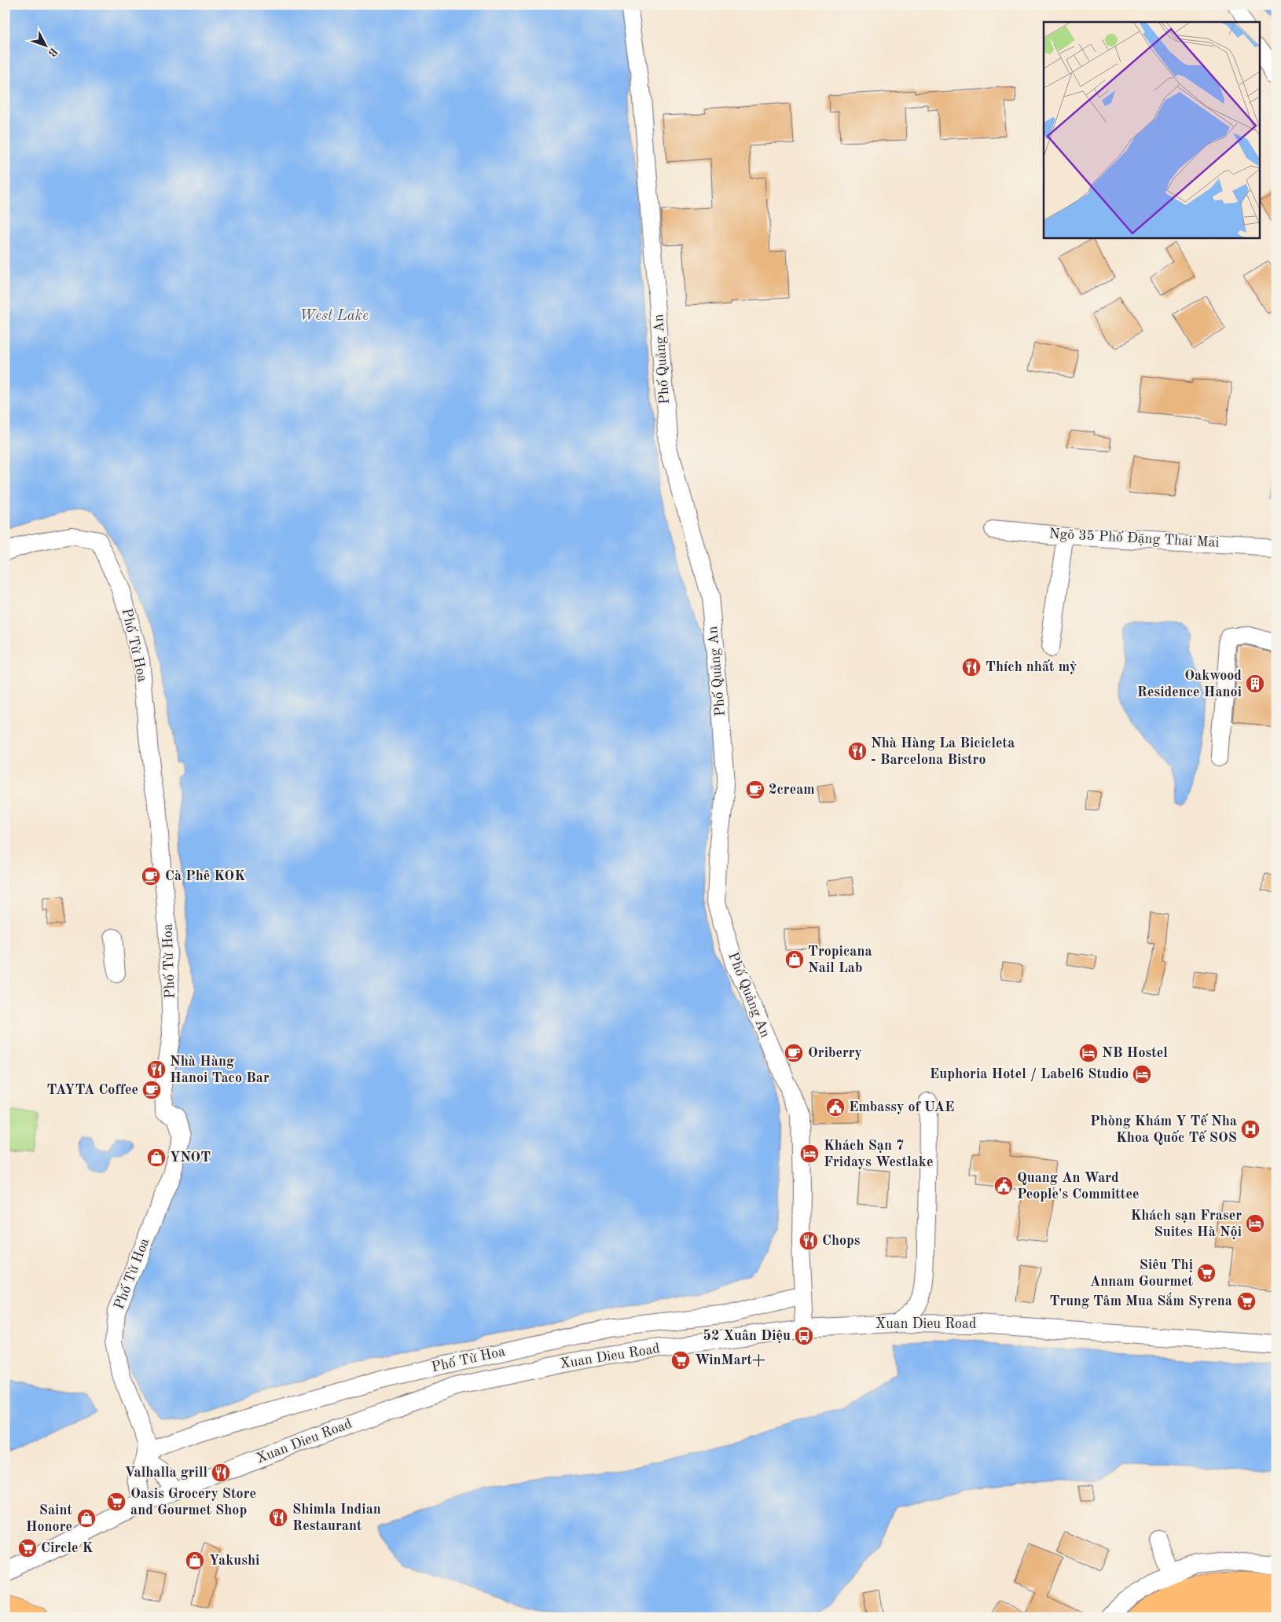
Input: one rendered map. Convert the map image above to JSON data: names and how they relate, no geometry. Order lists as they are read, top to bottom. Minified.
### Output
{"streets":{"street":["Phố Quảng An","Ngõ 35 Phố Đặng Thai Mai","Phố Từ Hoa","Xuan Dieu Road"]},"crossings":[["Phố Quảng An","Phố Từ Hoa"],["Phố Quảng An","Xuan Dieu Road"],["Phố Từ Hoa","Xuan Dieu Road"]],"water":["West Lake"],"places":{"restaurant":["Thích nhất mỳ","Nhà Hàng La Bicicleta - Barcelona Bistro","Nhà Hàng Hanoi Taco Bar","Chops","Valhalla grill","Shimla Indian Restaurant"],"building":["Oakwood Residence Hanoi"],"cafe":["2cream","Cà Phê KOK","Oriberry","TAYTA Coffee"],"shop":["Tropicana Nail Lab","YNOT","Saint Honore","Yakushi"],"hotel":["NB Hostel","Euphoria Hotel / Label6 Studio","Khách Sạn 7 Fridays Westlake","Khách sạn Fraser Suites Hà Nội"],"public building":["Embassy of UAE","Quang An Ward People's Committee"],"hospital":["Phòng Khám Y Tế Nha Khoa Quốc Tế SOS"],"supermarket":["Siêu Thị Annam Gourmet","Trung Tâm Mua Sắm Syrena","WinMart+","Oasis Grocery Store and Gourmet Shop","Circle K"],"bus stop":["52 Xuân Diệu"]},"north":"bottom right"}
